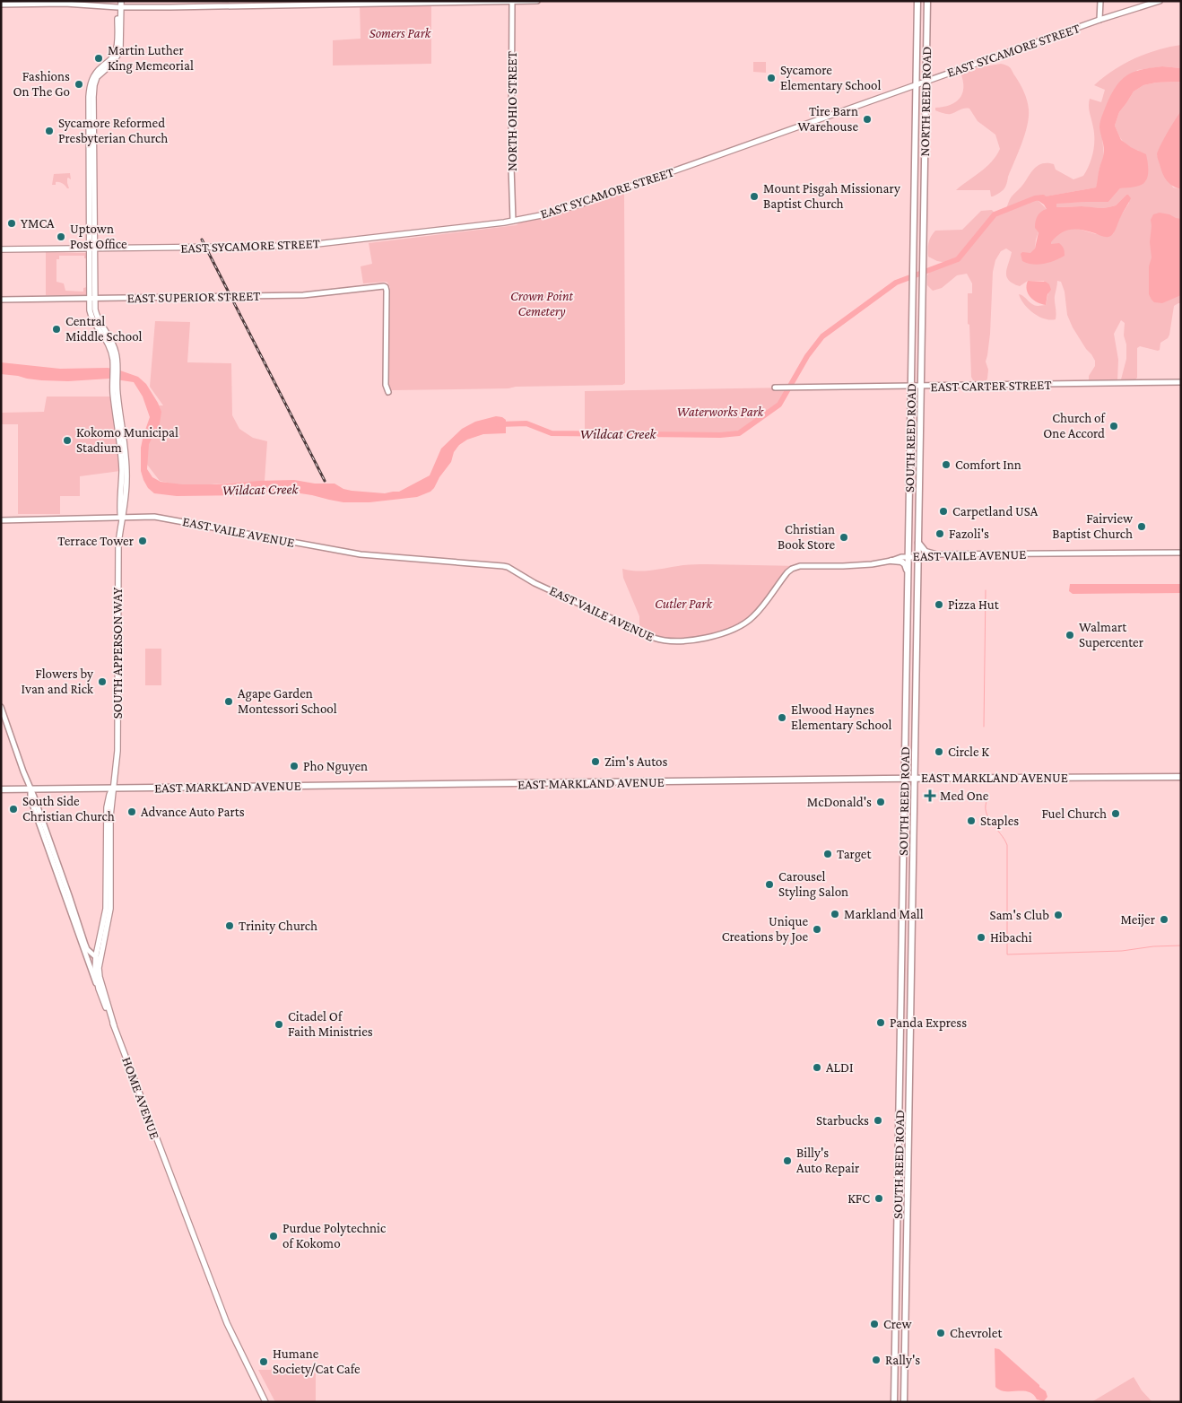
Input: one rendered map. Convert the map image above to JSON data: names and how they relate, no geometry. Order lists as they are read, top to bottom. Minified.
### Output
{"streets":{"main road":["EAST SYCAMORE STREET","NORTH REED ROAD","SOUTH REED ROAD","SOUTH APPERSON WAY","EAST MARKLAND AVENUE","HOME AVENUE"],"street":["NORTH OHIO STREET","EAST SUPERIOR STREET","EAST CARTER STREET","EAST VAILE AVENUE"]},"crossings":[["EAST SYCAMORE STREET","NORTH REED ROAD"],["EAST SYCAMORE STREET","NORTH OHIO STREET"],["EAST SYCAMORE STREET","SOUTH APPERSON WAY"],["NORTH REED ROAD","SOUTH REED ROAD"],["EAST SUPERIOR STREET","SOUTH APPERSON WAY"],["EAST CARTER STREET","SOUTH REED ROAD"],["SOUTH REED ROAD","EAST VAILE AVENUE"],["SOUTH REED ROAD","EAST MARKLAND AVENUE"],["EAST VAILE AVENUE","SOUTH APPERSON WAY"],["SOUTH APPERSON WAY","EAST MARKLAND AVENUE"],["SOUTH APPERSON WAY","HOME AVENUE"],["EAST MARKLAND AVENUE","HOME AVENUE"]],"water":["Wildcat Creek"],"parks":["Somers Park","Crown Point Cemetery","Waterworks Park","Cutler Park"],"places":{"other":["Martin Luther King Memeorial","Sycamore Elementary School","Fashions On The Go","Tire Barn Warehouse","Sycamore Reformed Presbyterian Church","Mount Pisgah Missionary Baptist Church","YMCA","Uptown Post Office","Central Middle School","Church of One Accord","Kokomo Municipal Stadium","Comfort Inn","Carpetland USA","Fairview Baptist Church","Fazoli's","Christian Book Store","Terrace Tower","Pizza Hut","Walmart Supercenter","Flowers by Ivan and Rick","Agape Garden Montessori School","Elwood Haynes Elementary School","Circle K","Zim's Autos","Pho Nguyen","McDonald's","South Side Christian Church","Advance Auto Parts","Fuel Church","Staples","Target","Carousel Styling Salon","Markland Mall","Sam's Club","Meijer","Trinity Church","Unique Creations by Joe","Hibachi","Panda Express","Citadel Of Faith Ministries","ALDI","Starbucks","Billy's Auto Repair","KFC","Purdue Polytechnic of Kokomo","Crew","Chevrolet","Rally's","Humane Society/Cat Cafe"],"health":["Med One"]}}
